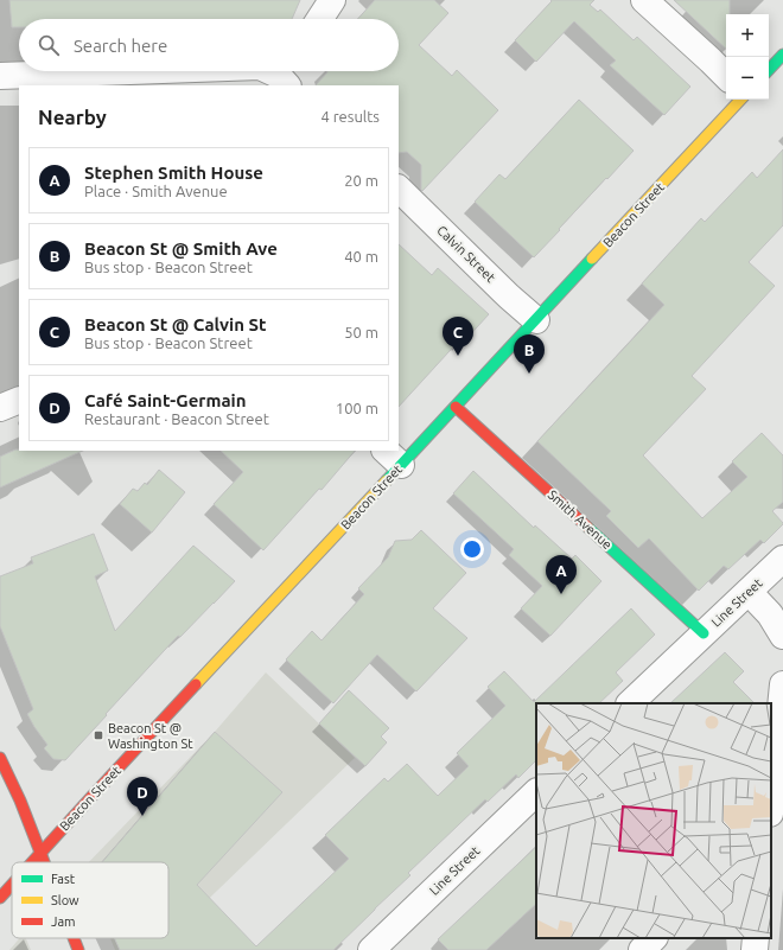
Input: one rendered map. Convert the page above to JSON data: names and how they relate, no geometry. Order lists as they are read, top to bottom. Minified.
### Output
{"streets":{"main road":["Beacon Street","Smith Avenue"],"street":["Calvin Street","Line Street"]},"crossings":[["Beacon Street","Calvin Street"],["Beacon Street","Smith Avenue"],["Smith Avenue","Line Street"]],"places":{"transit":["Beacon St @ Washington St"]},"legend":["Fast","Slow","Jam"],"page":{"map_buttons":["+","−"],"search":"Search here","heading":["Nearby","4 results"],"list":[{"mark":"A","name":"Stephen Smith House","note":"Place · Smith Avenue","value":"20 m"},{"mark":"B","name":"Beacon St @ Smith Ave","note":"Bus stop · Beacon Street","value":"40 m"},{"mark":"C","name":"Beacon St @ Calvin St","note":"Bus stop · Beacon Street","value":"50 m"},{"mark":"D","name":"Café Saint-Germain","note":"Restaurant · Beacon Street","value":"100 m"}],"pins":["C","B","A","D"]}}
